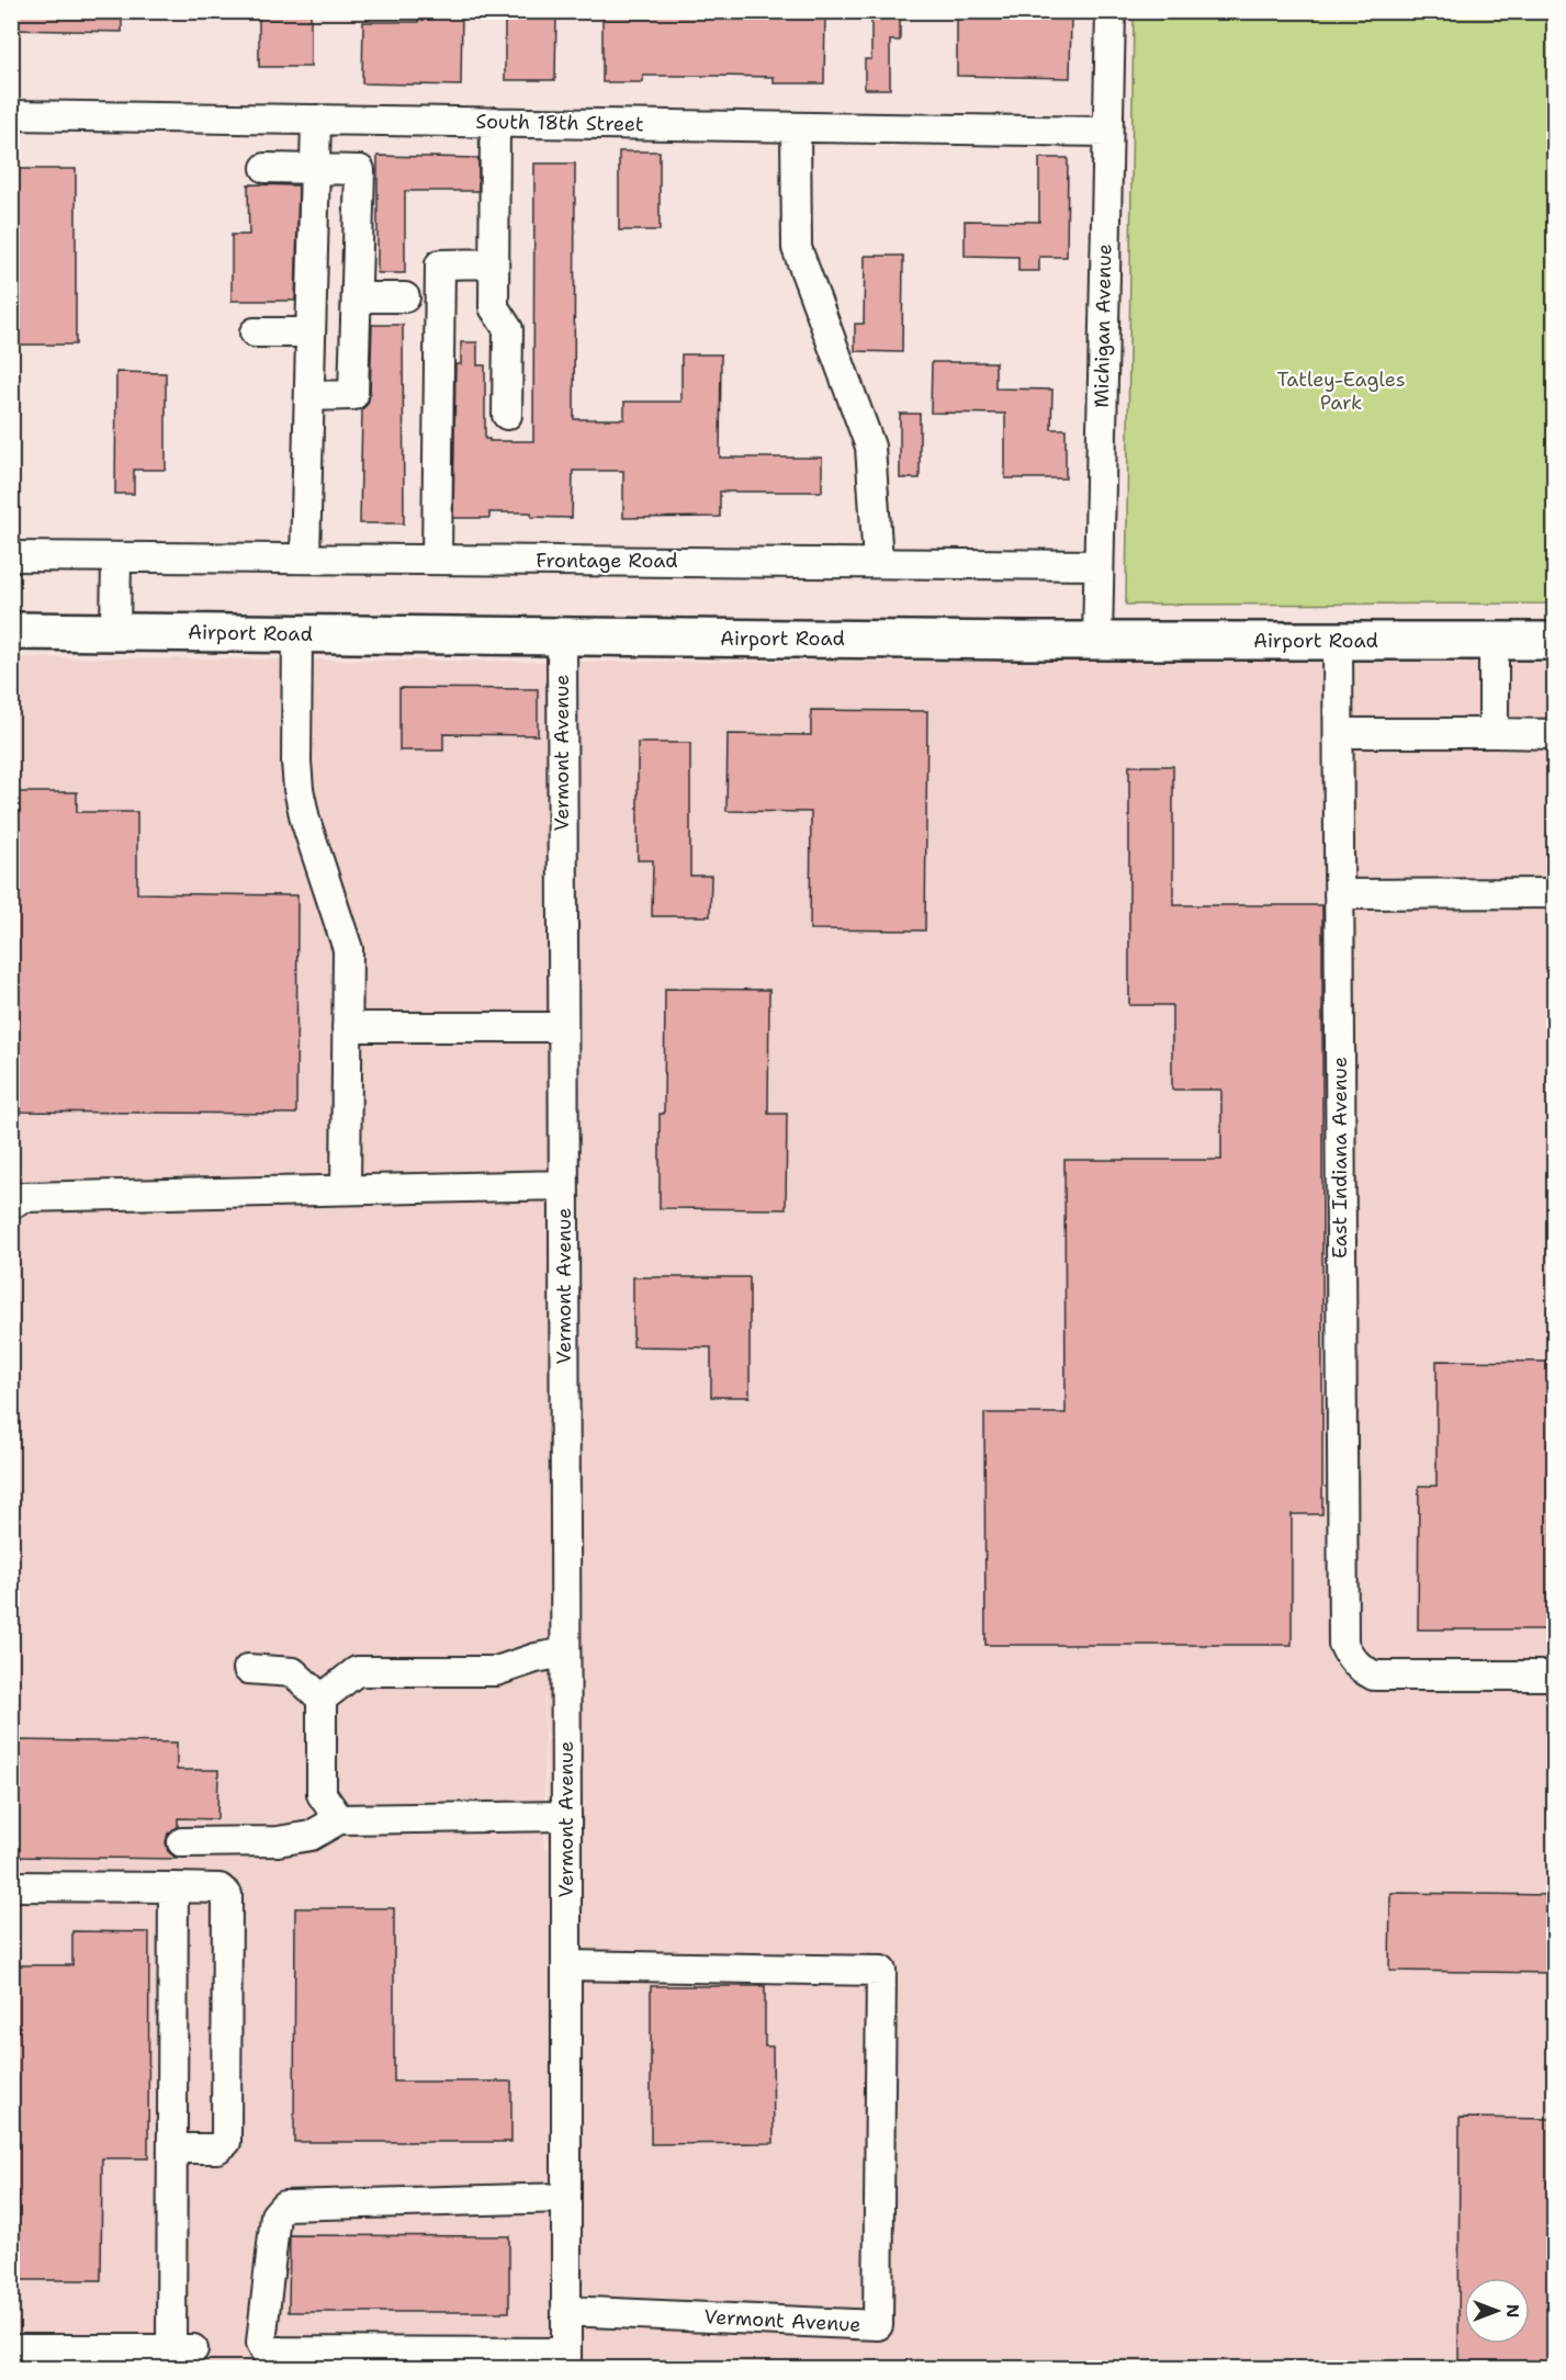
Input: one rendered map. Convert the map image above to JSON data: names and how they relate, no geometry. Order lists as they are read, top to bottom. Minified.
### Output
{"streets":{"main road":["Airport Road"],"street":["South 18th Street","Michigan Avenue","Frontage Road","Vermont Avenue","East Indiana Avenue"]},"crossings":[["South 18th Street","Michigan Avenue"],["Michigan Avenue","Frontage Road"],["Michigan Avenue","Airport Road"],["Airport Road","Vermont Avenue"],["Airport Road","East Indiana Avenue"]],"parks":["Tatley-Eagles Park"],"north":"right"}
